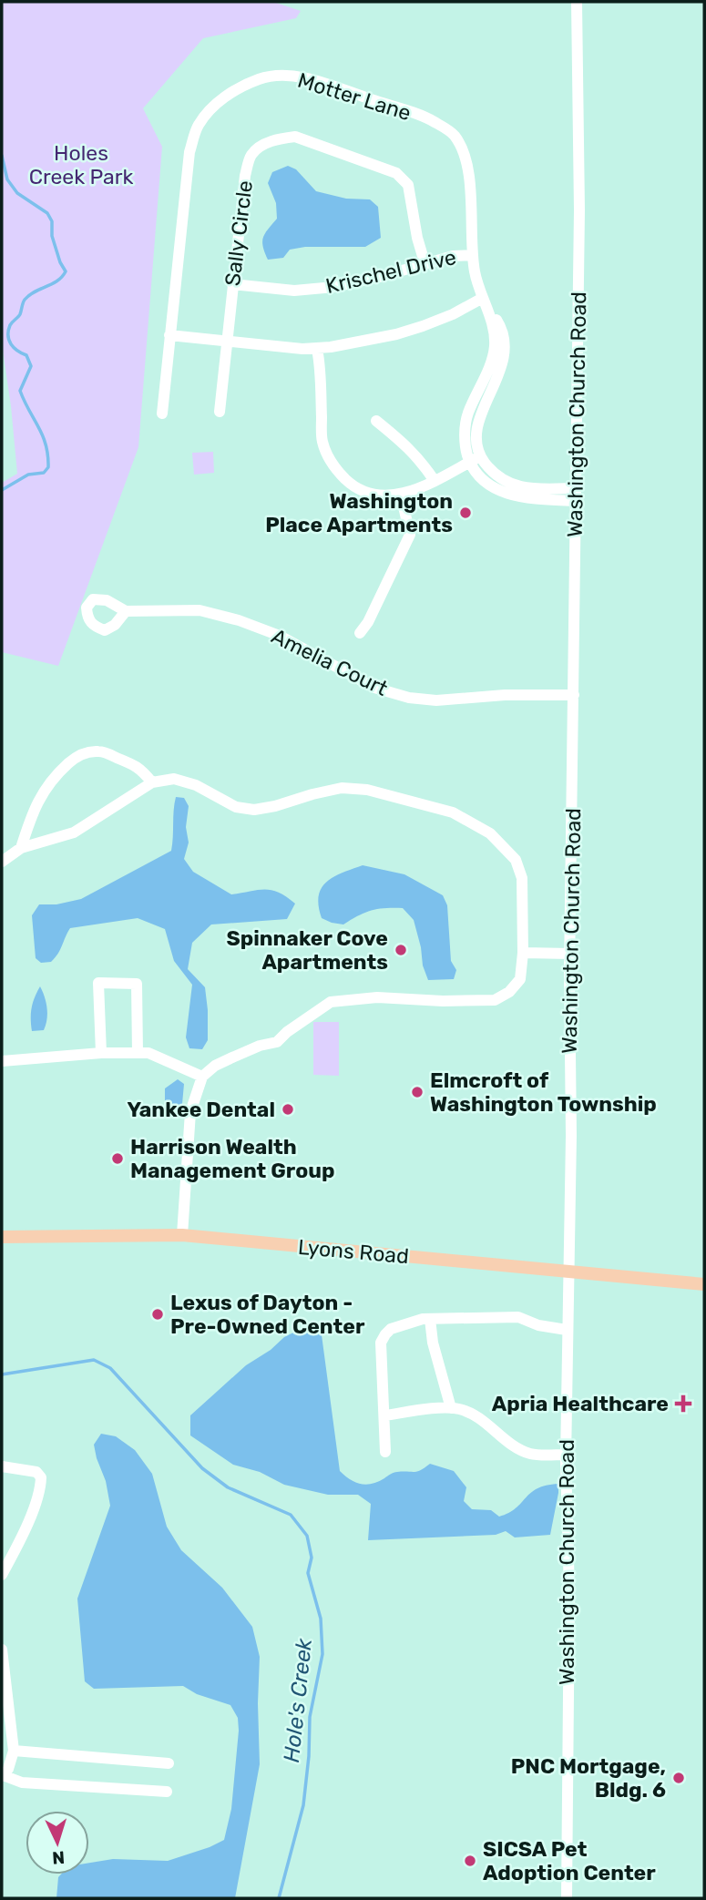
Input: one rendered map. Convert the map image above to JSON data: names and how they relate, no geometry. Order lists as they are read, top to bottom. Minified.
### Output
{"streets":{"main road":["Lyons Road"],"street":["Motter Lane","Sally Circle","Krischel Drive","Washington Church Road","Amelia Court"]},"crossings":[["Motter Lane","Krischel Drive"],["Sally Circle","Krischel Drive"],["Washington Church Road","Amelia Court"],["Washington Church Road","Lyons Road"]],"water":["Hole's Creek"],"parks":["Holes Creek Park"],"places":{"other":["Washington Place Apartments","Spinnaker Cove Apartments","Elmcroft of Washington Township","Yankee Dental","Harrison Wealth Management Group","Lexus of Dayton - Pre-Owned Center","PNC Mortgage, Bldg. 6","SICSA Pet Adoption Center"],"health":["Apria Healthcare"]},"north":"bottom"}
